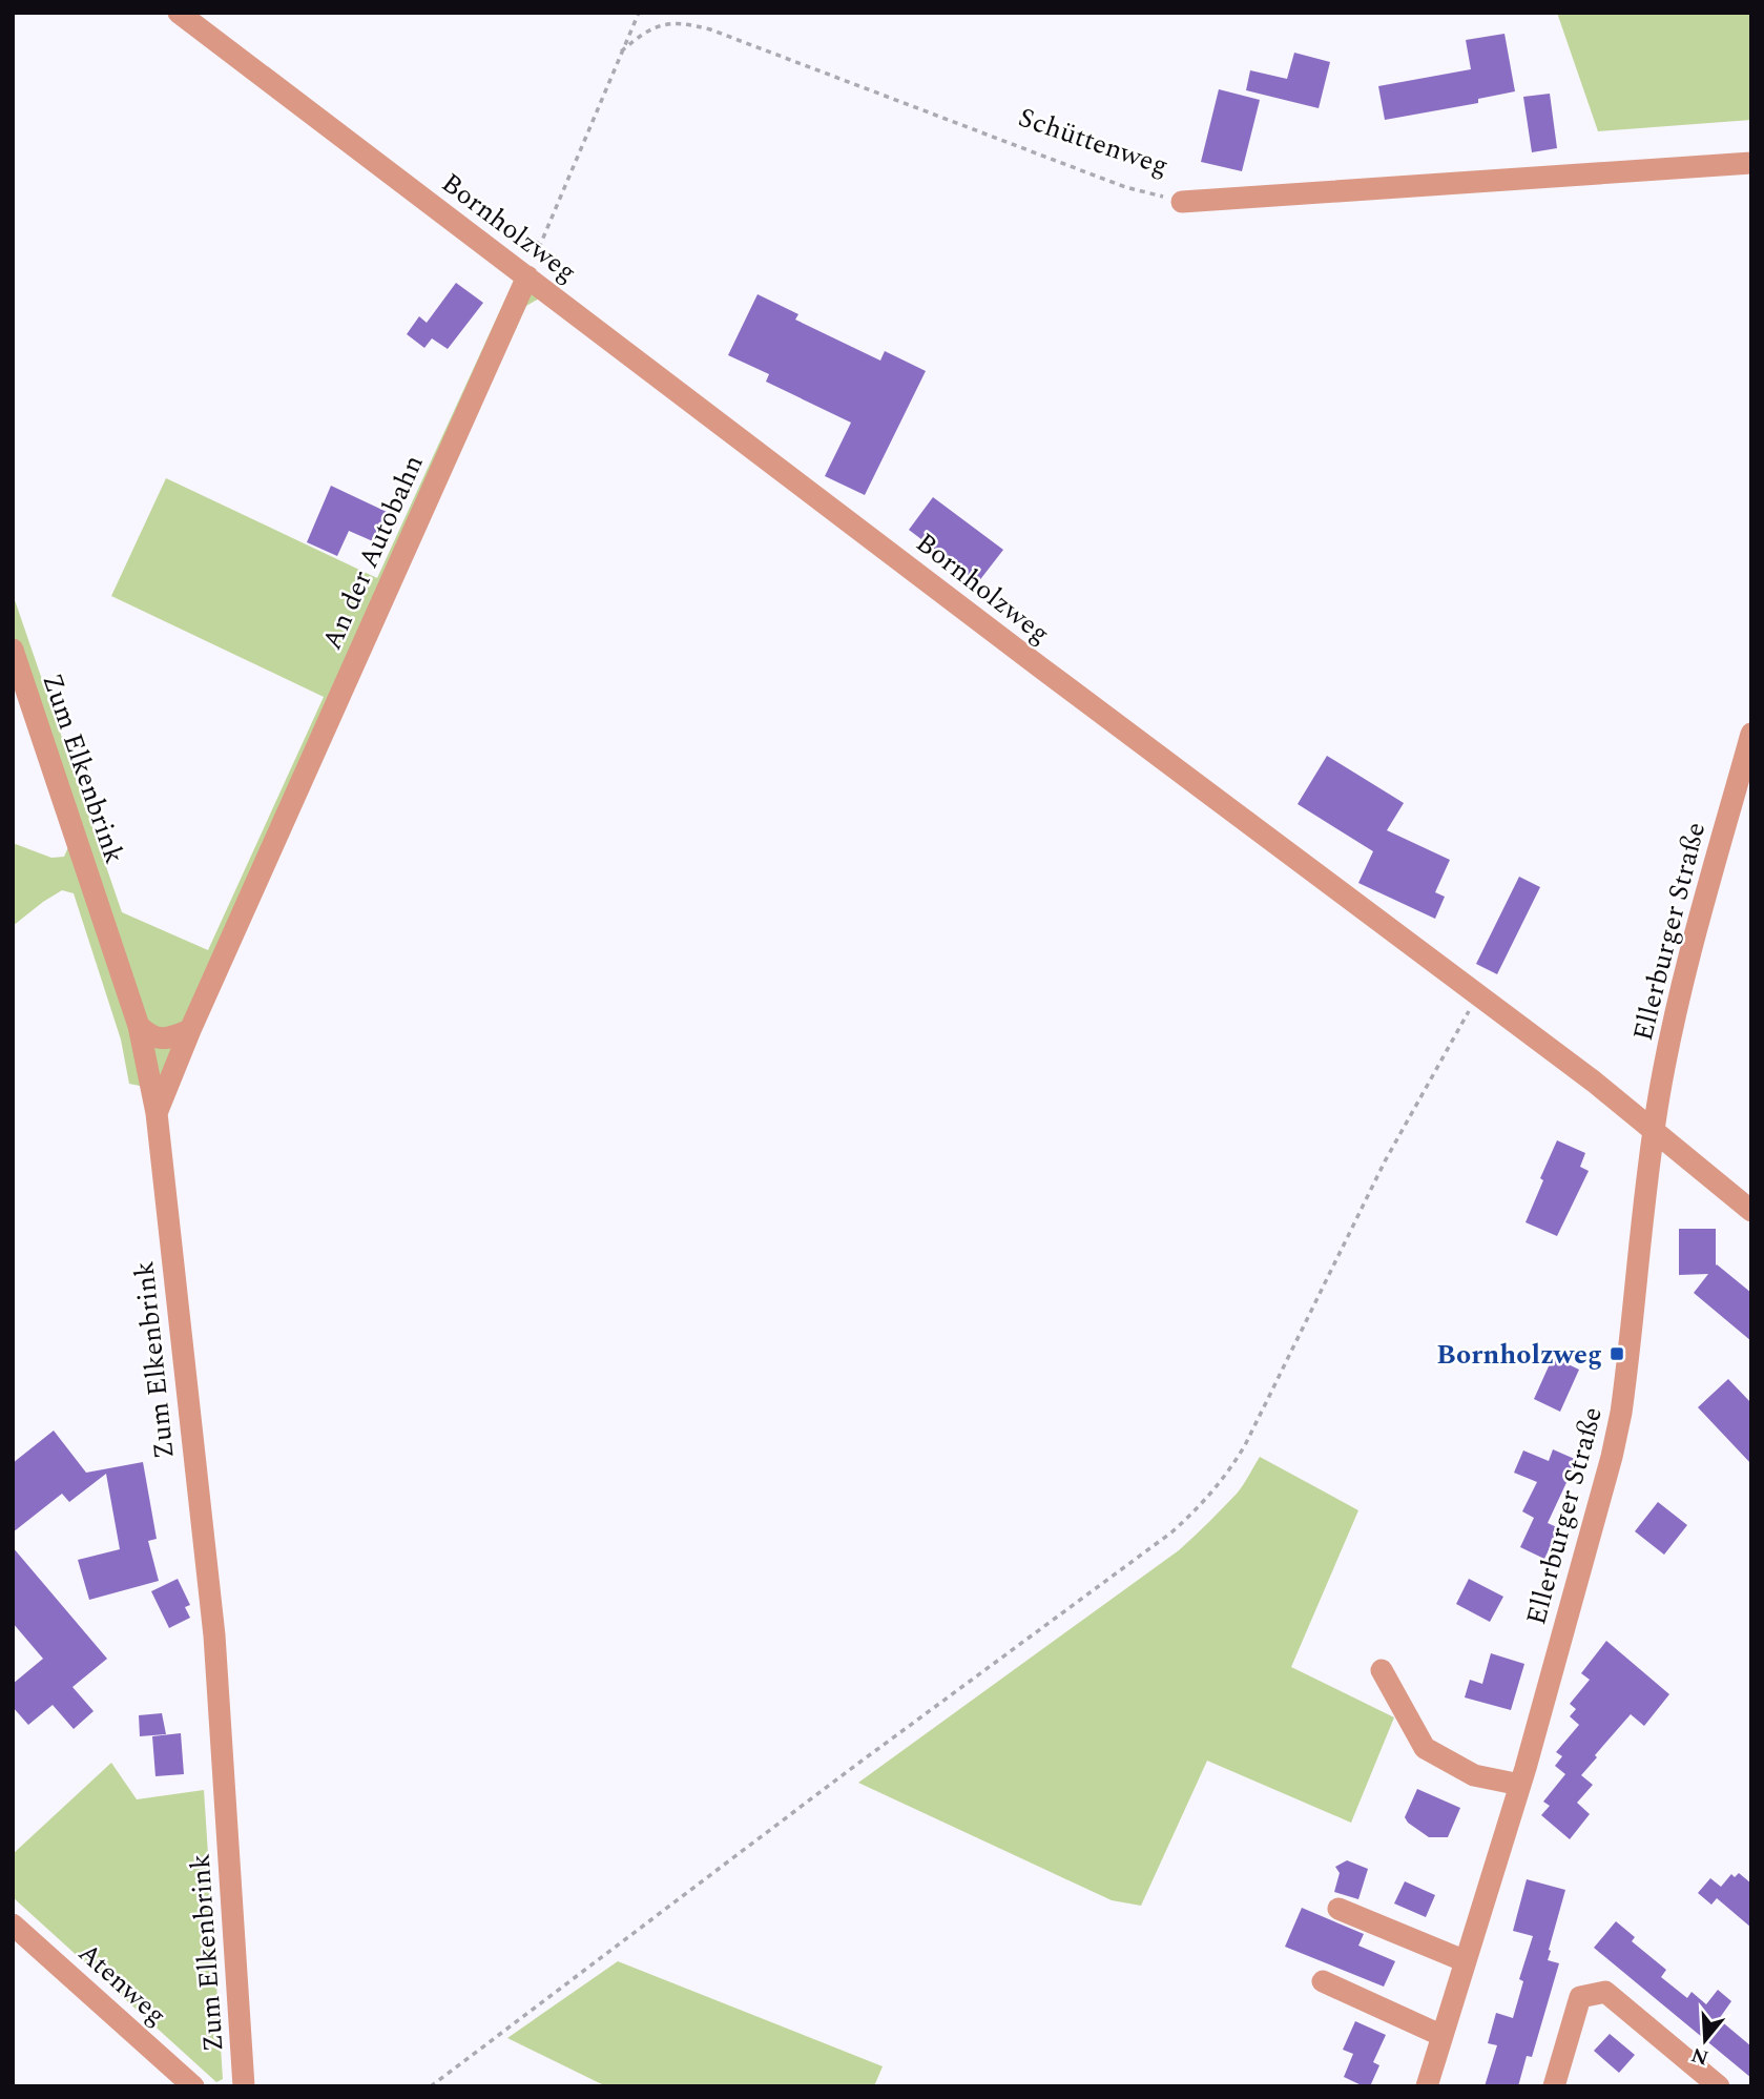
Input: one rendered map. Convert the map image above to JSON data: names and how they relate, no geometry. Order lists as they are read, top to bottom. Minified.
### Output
{"streets":{"street":["Schüttenweg","Bornholzweg","An der Autobahn","Zum Elkenbrink","Ellerburger Straße","Atenweg"]},"crossings":[["Bornholzweg","An der Autobahn"],["Bornholzweg","Ellerburger Straße"],["An der Autobahn","Zum Elkenbrink"]],"places":{"transit":["Bornholzweg"]},"north":"bottom"}
